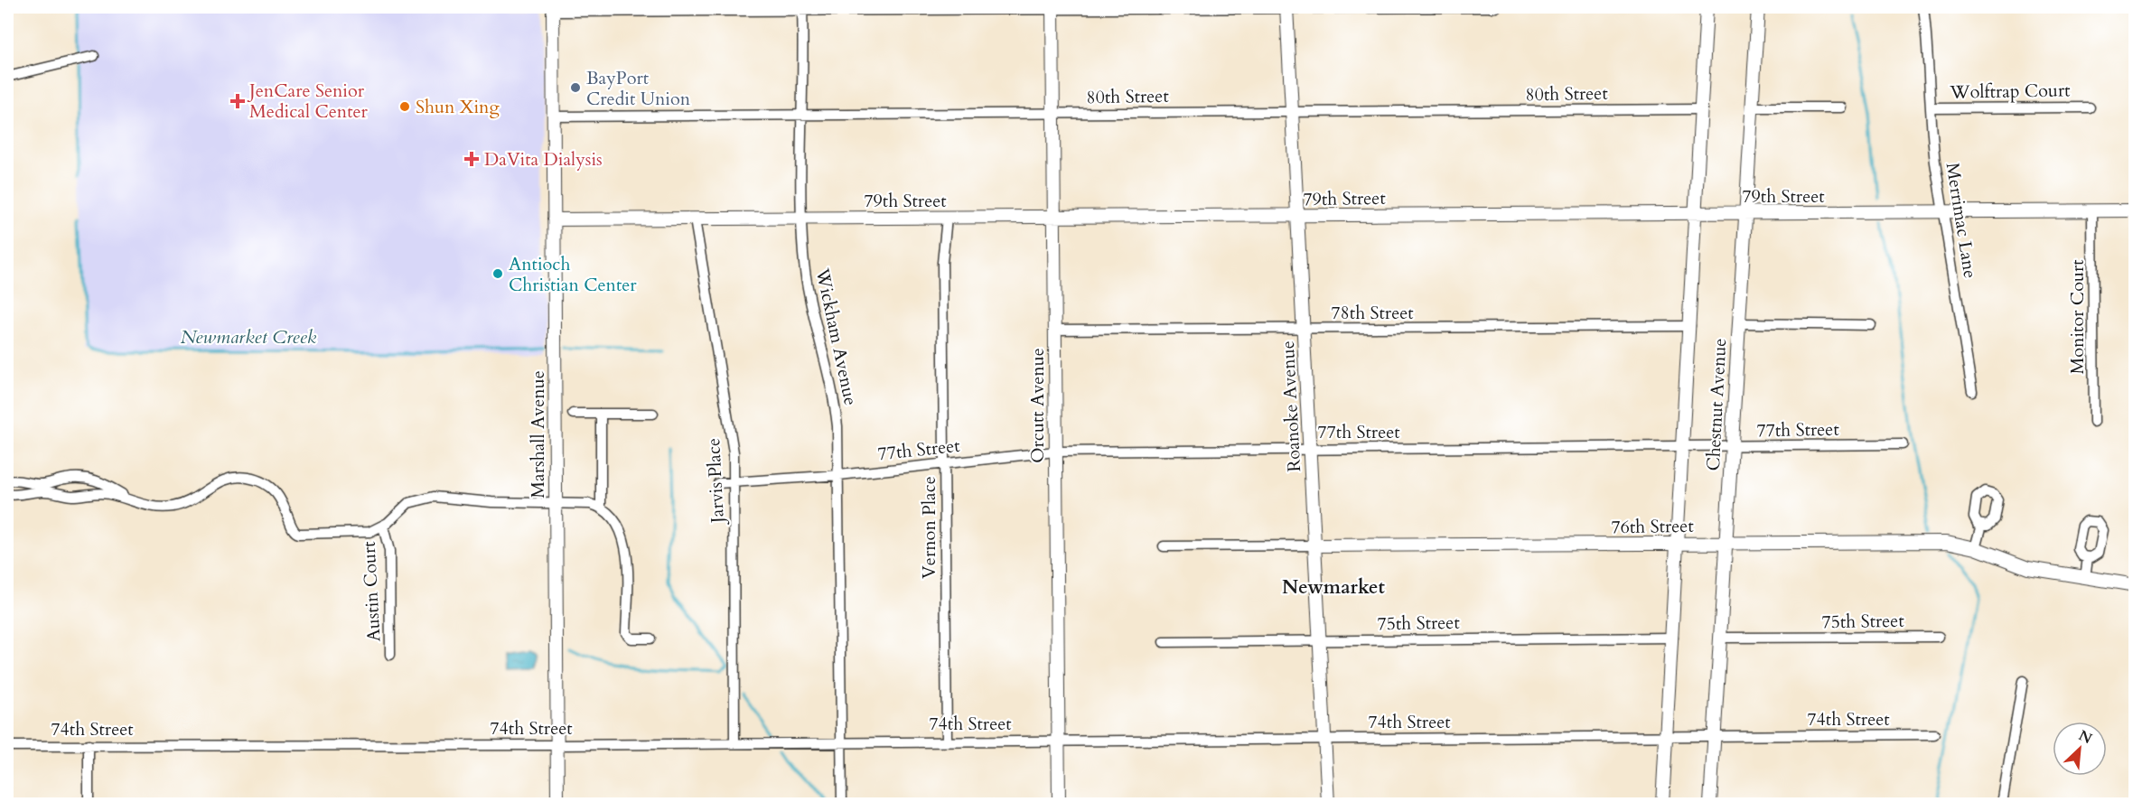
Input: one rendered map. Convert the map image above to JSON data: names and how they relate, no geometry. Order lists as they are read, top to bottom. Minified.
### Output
{"streets":{"street":["Wolftrap Court","80th Street","79th Street","Merrimac Lane","78th Street","Monitor Court","Wickham Avenue","Chestnut Avenue","Orcutt Avenue","Roanoke Avenue","77th Street","Marshall Avenue","Jarvis Place","76th Street","Vernon Place","Austin Court","75th Street","74th Street"]},"crossings":[["Wolftrap Court","Merrimac Lane"],["80th Street","Wickham Avenue"],["80th Street","Chestnut Avenue"],["80th Street","Orcutt Avenue"],["80th Street","Roanoke Avenue"],["80th Street","Marshall Avenue"],["79th Street","Merrimac Lane"],["79th Street","Monitor Court"],["79th Street","Wickham Avenue"],["79th Street","Chestnut Avenue"],["79th Street","Orcutt Avenue"],["79th Street","Roanoke Avenue"],["79th Street","Marshall Avenue"],["79th Street","Jarvis Place"],["79th Street","Vernon Place"],["78th Street","Chestnut Avenue"],["78th Street","Orcutt Avenue"],["78th Street","Roanoke Avenue"],["Wickham Avenue","77th Street"],["Wickham Avenue","74th Street"],["Chestnut Avenue","77th Street"],["Chestnut Avenue","76th Street"],["Chestnut Avenue","75th Street"],["Chestnut Avenue","74th Street"],["Orcutt Avenue","77th Street"],["Orcutt Avenue","74th Street"],["Roanoke Avenue","77th Street"],["Roanoke Avenue","76th Street"],["Roanoke Avenue","75th Street"],["Roanoke Avenue","74th Street"],["77th Street","Jarvis Place"],["77th Street","Vernon Place"],["Marshall Avenue","74th Street"],["Jarvis Place","74th Street"],["Vernon Place","74th Street"]],"districts":["Newmarket"],"water":["Newmarket Creek"],"places":{"other":["BayPort Credit Union","Shun Xing","Antioch Christian Center"],"health":["JenCare Senior Medical Center","DaVita Dialysis"]},"north":"top right"}
